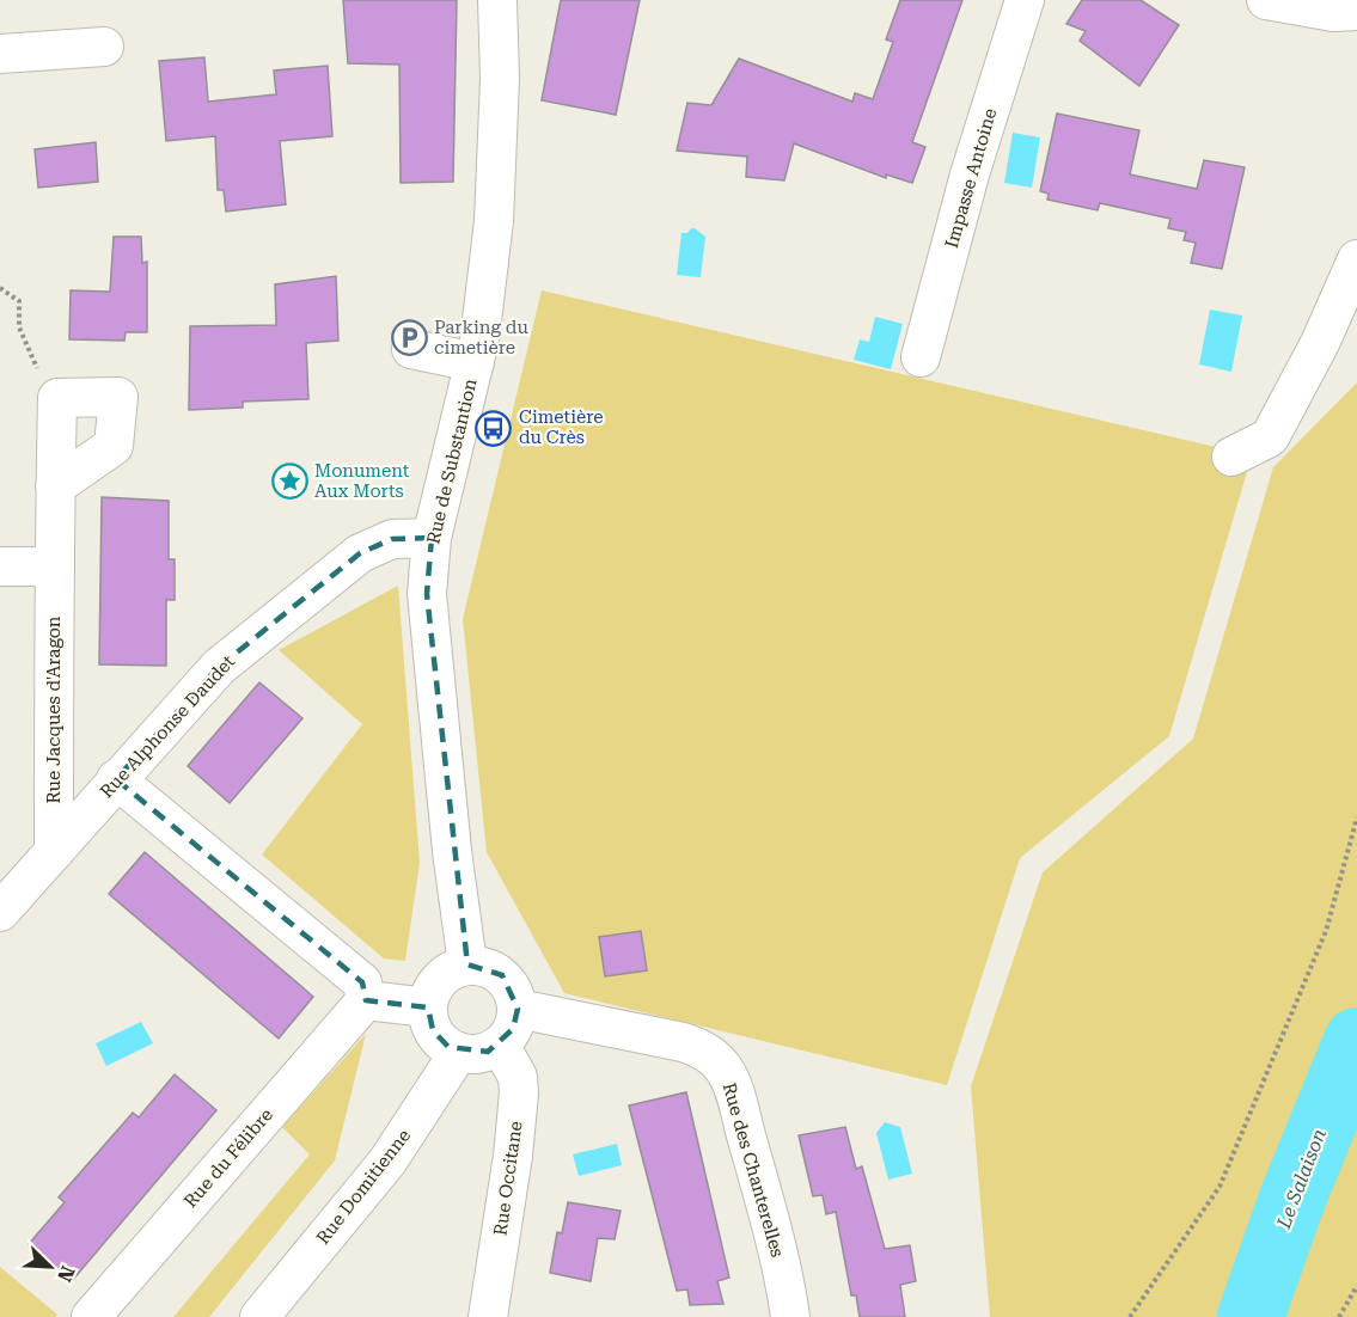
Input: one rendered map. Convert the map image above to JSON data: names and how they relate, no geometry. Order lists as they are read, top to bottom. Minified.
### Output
{"streets":{"street":["Impasse Antoine","Rue de Substantion","Rue Jacques d'Aragon","Rue Alphonse Daudet","Rue du Félibre","Rue des Chanterelles","Rue Occitane","Rue Domitienne"]},"crossings":[["Rue de Substantion","Rue Alphonse Daudet"],["Rue de Substantion","Rue des Chanterelles"],["Rue de Substantion","Rue Occitane"],["Rue de Substantion","Rue Domitienne"],["Rue Jacques d'Aragon","Rue Alphonse Daudet"],["Rue des Chanterelles","Rue Occitane"],["Rue des Chanterelles","Rue Domitienne"],["Rue Occitane","Rue Domitienne"]],"water":["Le Salaison"],"places":{"parking":["Parking du cimetière"],"bus stop":["Cimetière du Crès"],"place":["Monument Aux Morts"]},"north":"bottom right"}
